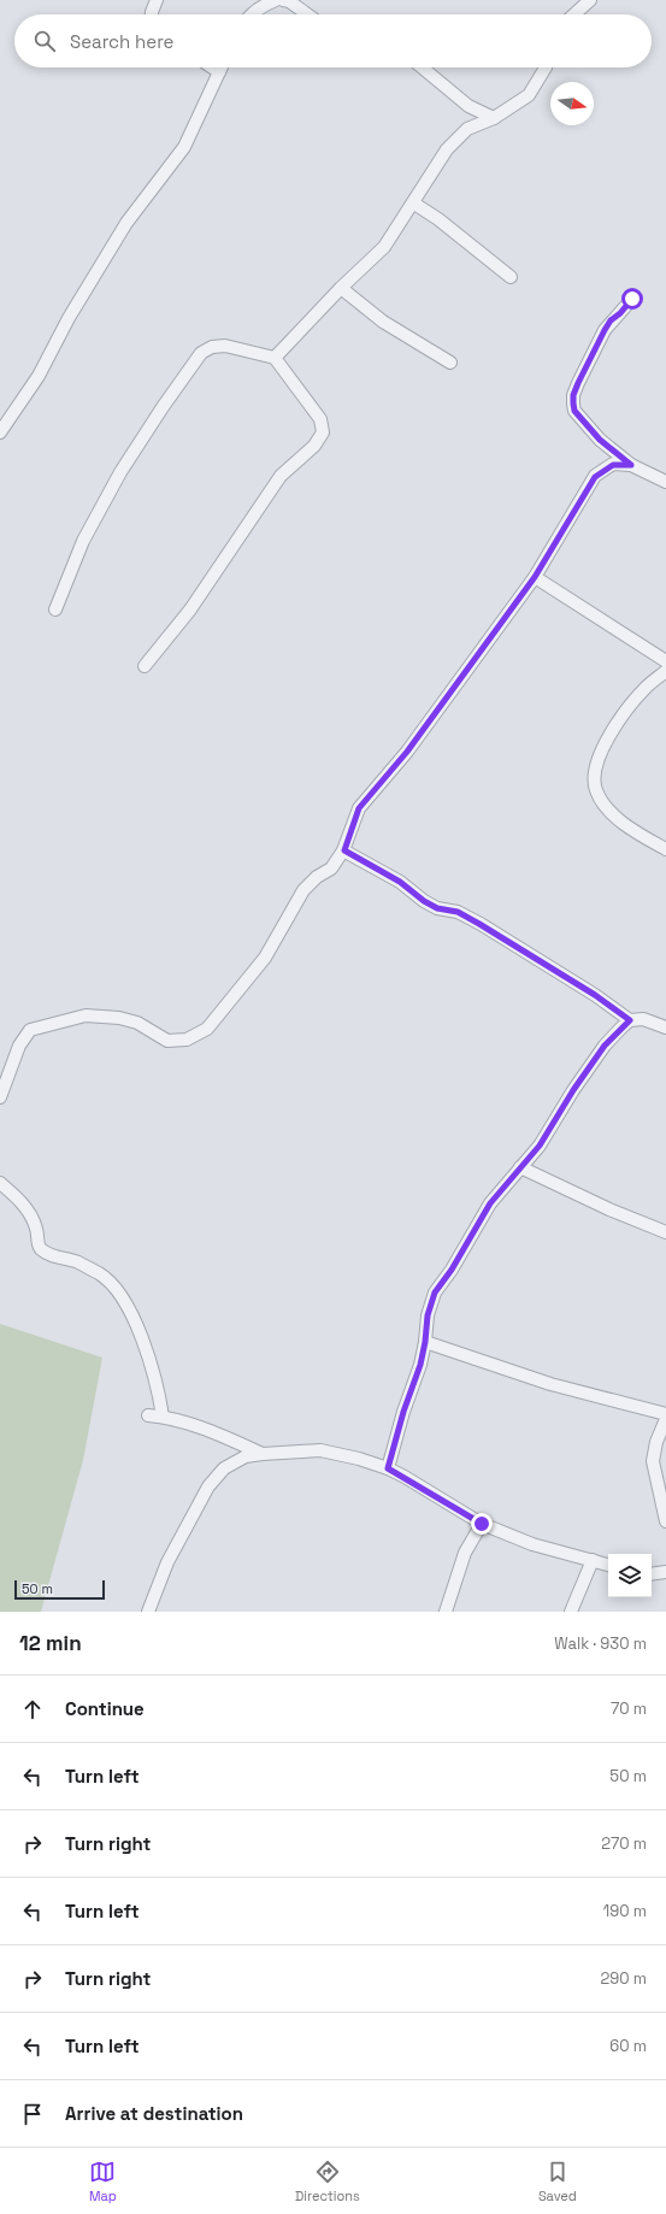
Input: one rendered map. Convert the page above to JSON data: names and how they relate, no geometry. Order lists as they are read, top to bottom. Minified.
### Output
{"scale_bar":"50 m","north":"right","page":{"search":"Search here","scale":"50 m","heading":["12 min","Walk · 930 m"],"list":[["Continue","70 m"],["Turn left","50 m"],["Turn right","270 m"],["Turn left","190 m"],["Turn right","290 m"],["Turn left","60 m"],"Arrive at destination"],"nav":["Map","Directions","Saved"]}}
